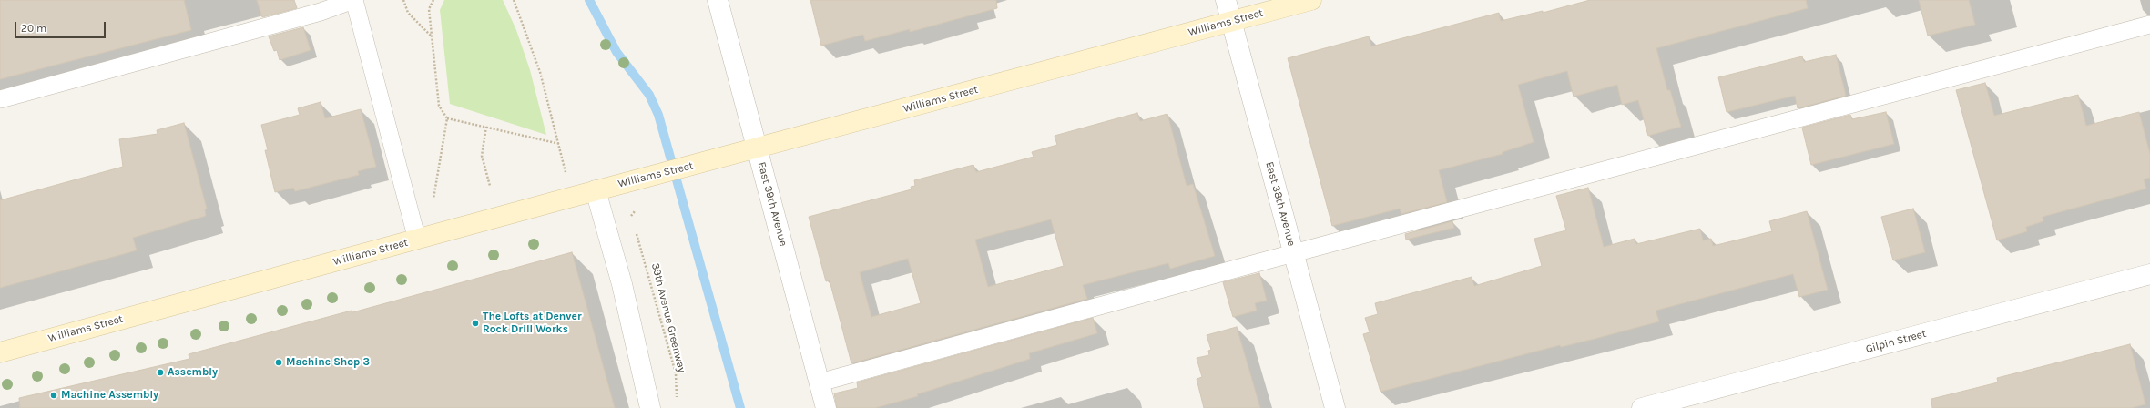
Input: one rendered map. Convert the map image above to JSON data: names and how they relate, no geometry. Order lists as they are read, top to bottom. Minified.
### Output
{"streets":{"street":["Williams Street","East 39th Avenue","East 38th Avenue","Gilpin Street"],"path":["39th Avenue Greenway"]},"crossings":[["Williams Street","East 39th Avenue"],["Williams Street","East 38th Avenue"]],"places":["The Lofts at Denver Rock Drill Works","Machine Shop 3","Assembly","Machine Assembly"],"scale_bar":"20 m"}
